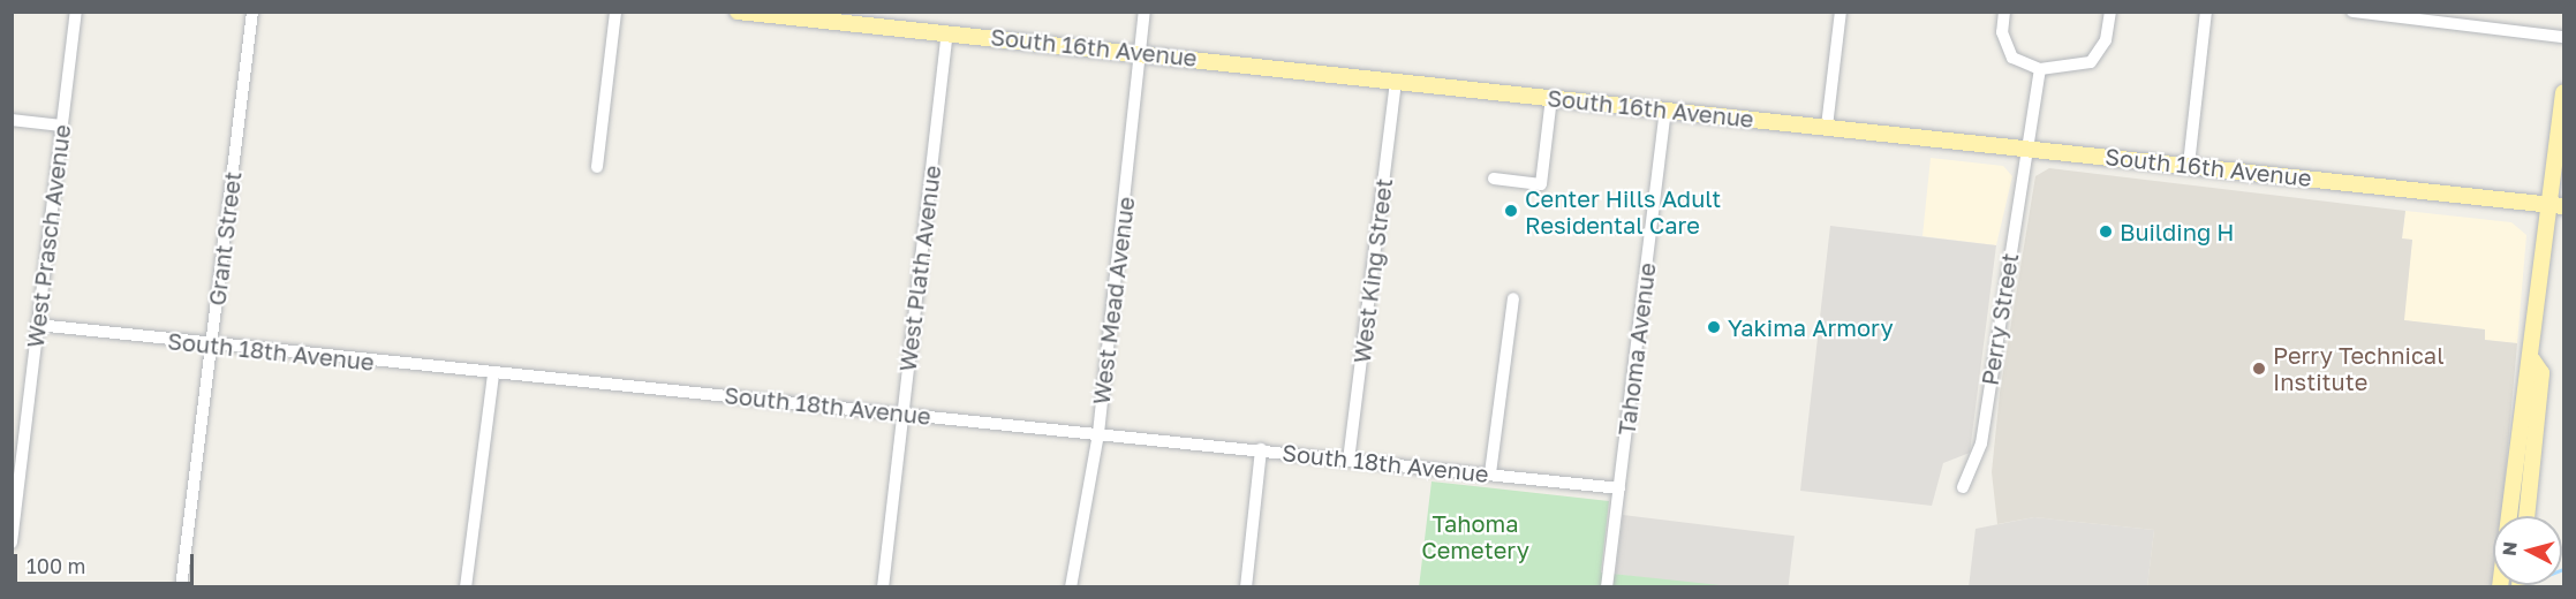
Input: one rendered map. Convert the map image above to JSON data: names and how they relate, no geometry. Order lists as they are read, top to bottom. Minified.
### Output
{"streets":{"main road":["South 16th Avenue"],"street":["West Prasch Avenue","Grant Street","West Plath Avenue","West King Street","West Mead Avenue","Perry Street","Tahoma Avenue","South 18th Avenue"]},"crossings":[["South 16th Avenue","West Plath Avenue"],["South 16th Avenue","West King Street"],["South 16th Avenue","West Mead Avenue"],["South 16th Avenue","Perry Street"],["South 16th Avenue","Tahoma Avenue"],["West Prasch Avenue","South 18th Avenue"],["Grant Street","South 18th Avenue"],["West Plath Avenue","South 18th Avenue"],["West King Street","South 18th Avenue"],["West Mead Avenue","South 18th Avenue"],["Tahoma Avenue","South 18th Avenue"]],"parks":["Tahoma Cemetery"],"places":["Center Hills Adult Residental Care","Building H","Yakima Armory","Perry Technical Institute"],"scale_bar":"100 m","north":"left"}
